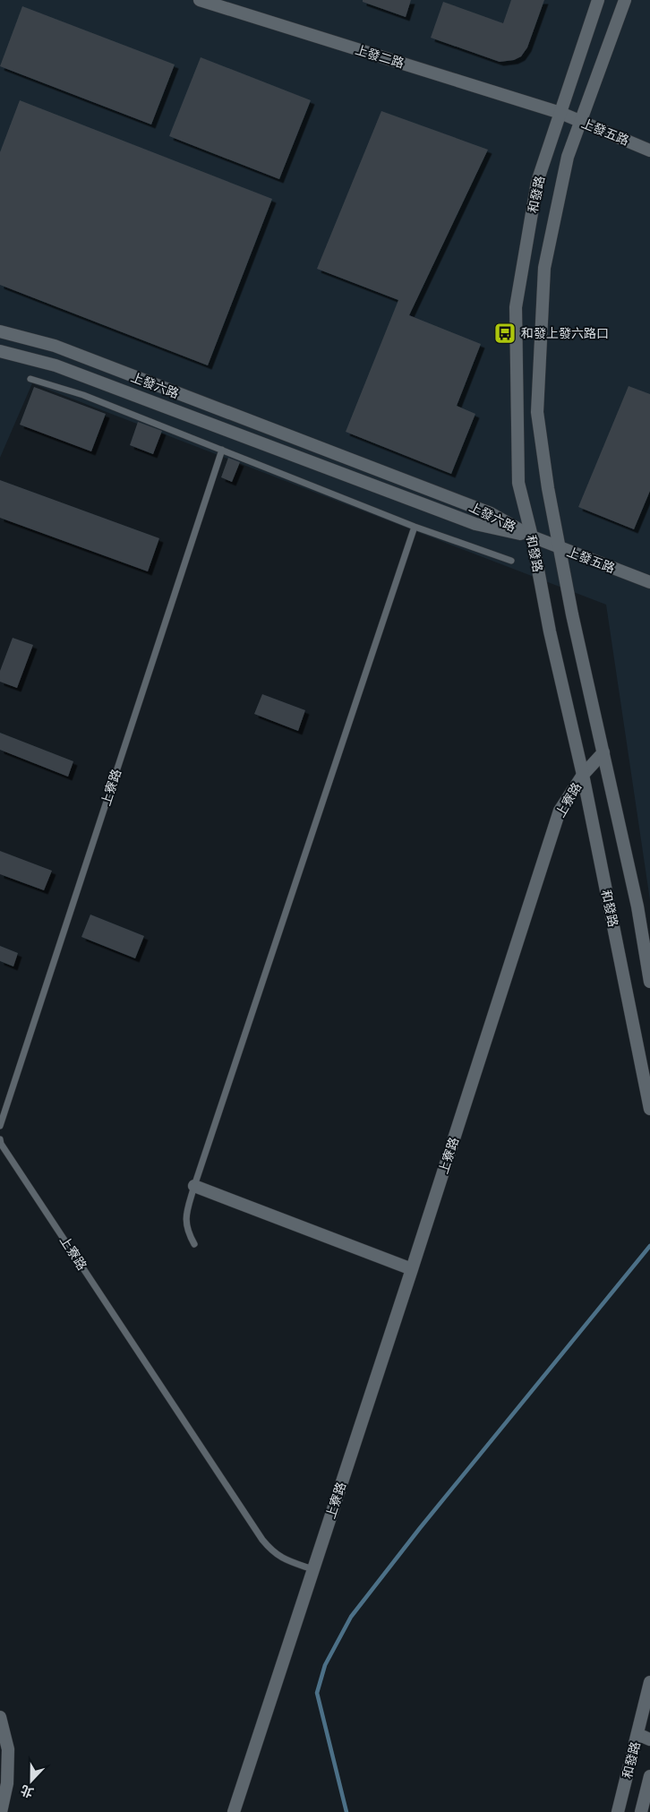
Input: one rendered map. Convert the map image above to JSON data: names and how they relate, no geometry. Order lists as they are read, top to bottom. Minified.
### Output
{"streets":{"street":["上發二路","上發五路","和發路","上發六路","上寮路"]},"crossings":[["上發二路","上發五路"],["上發二路","和發路"],["上發五路","和發路"],["上發五路","上發六路"],["和發路","上發六路"],["和發路","上寮路"]],"places":{"bus stop":["和發上發六路口"]},"north":"bottom"}
